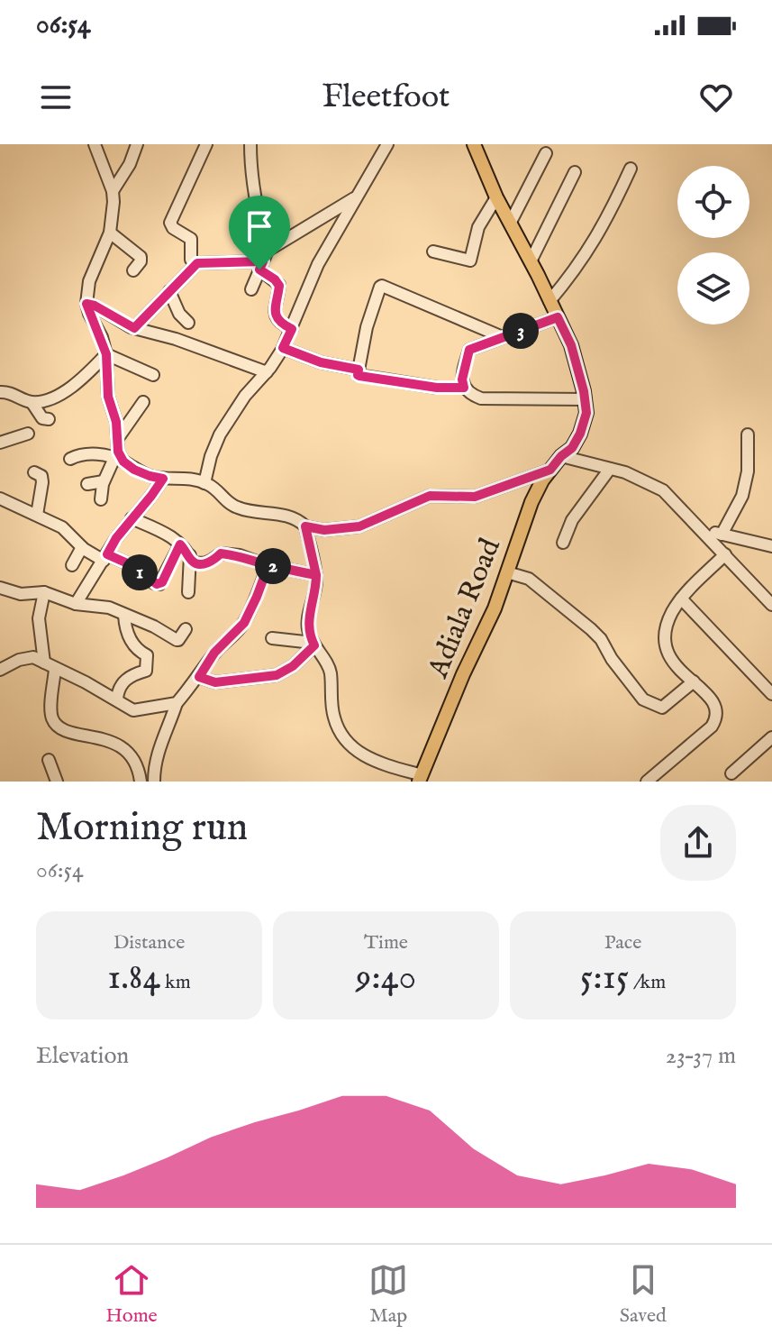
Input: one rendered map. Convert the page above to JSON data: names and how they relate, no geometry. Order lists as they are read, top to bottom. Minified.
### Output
{"streets":{"main road":["Adiala Road"]},"page":{"status":"06:54","header":"Fleetfoot","pins":["3","2","1"],"heading":["Morning run","06:54"],"stats":[["Distance","1.84 km"],["Time","9:40"],["Pace","5:15 /km"]],"chart":["Elevation","23–37 m"],"tabs":["Home","Map","Saved"]}}
